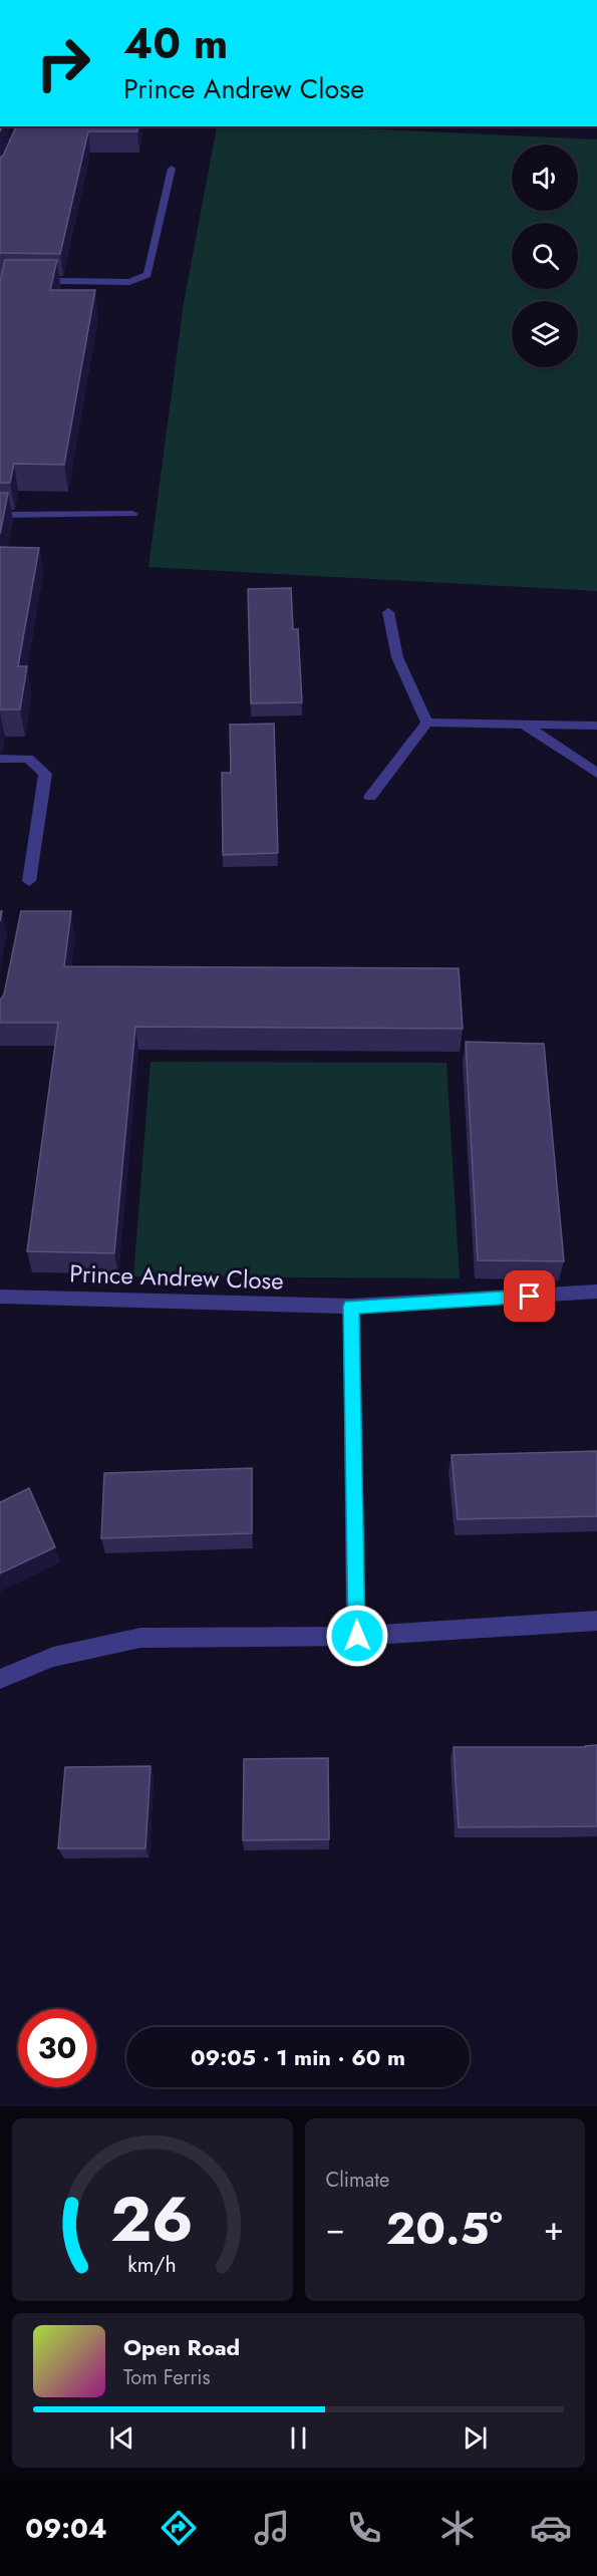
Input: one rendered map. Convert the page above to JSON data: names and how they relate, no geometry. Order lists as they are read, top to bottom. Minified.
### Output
{"streets":{"street":["Prince Andrew Close"]},"page":{"turn":["40 m","Prince Andrew Close"],"limit":"30","trip":"09:05 · 1 min · 60 m","tile":"Climate","heat":["−","20.5°","+"],"song":["Open Road","Tom Ferris"],"tabs":"09:04","gauge":["26","km/h"]}}
